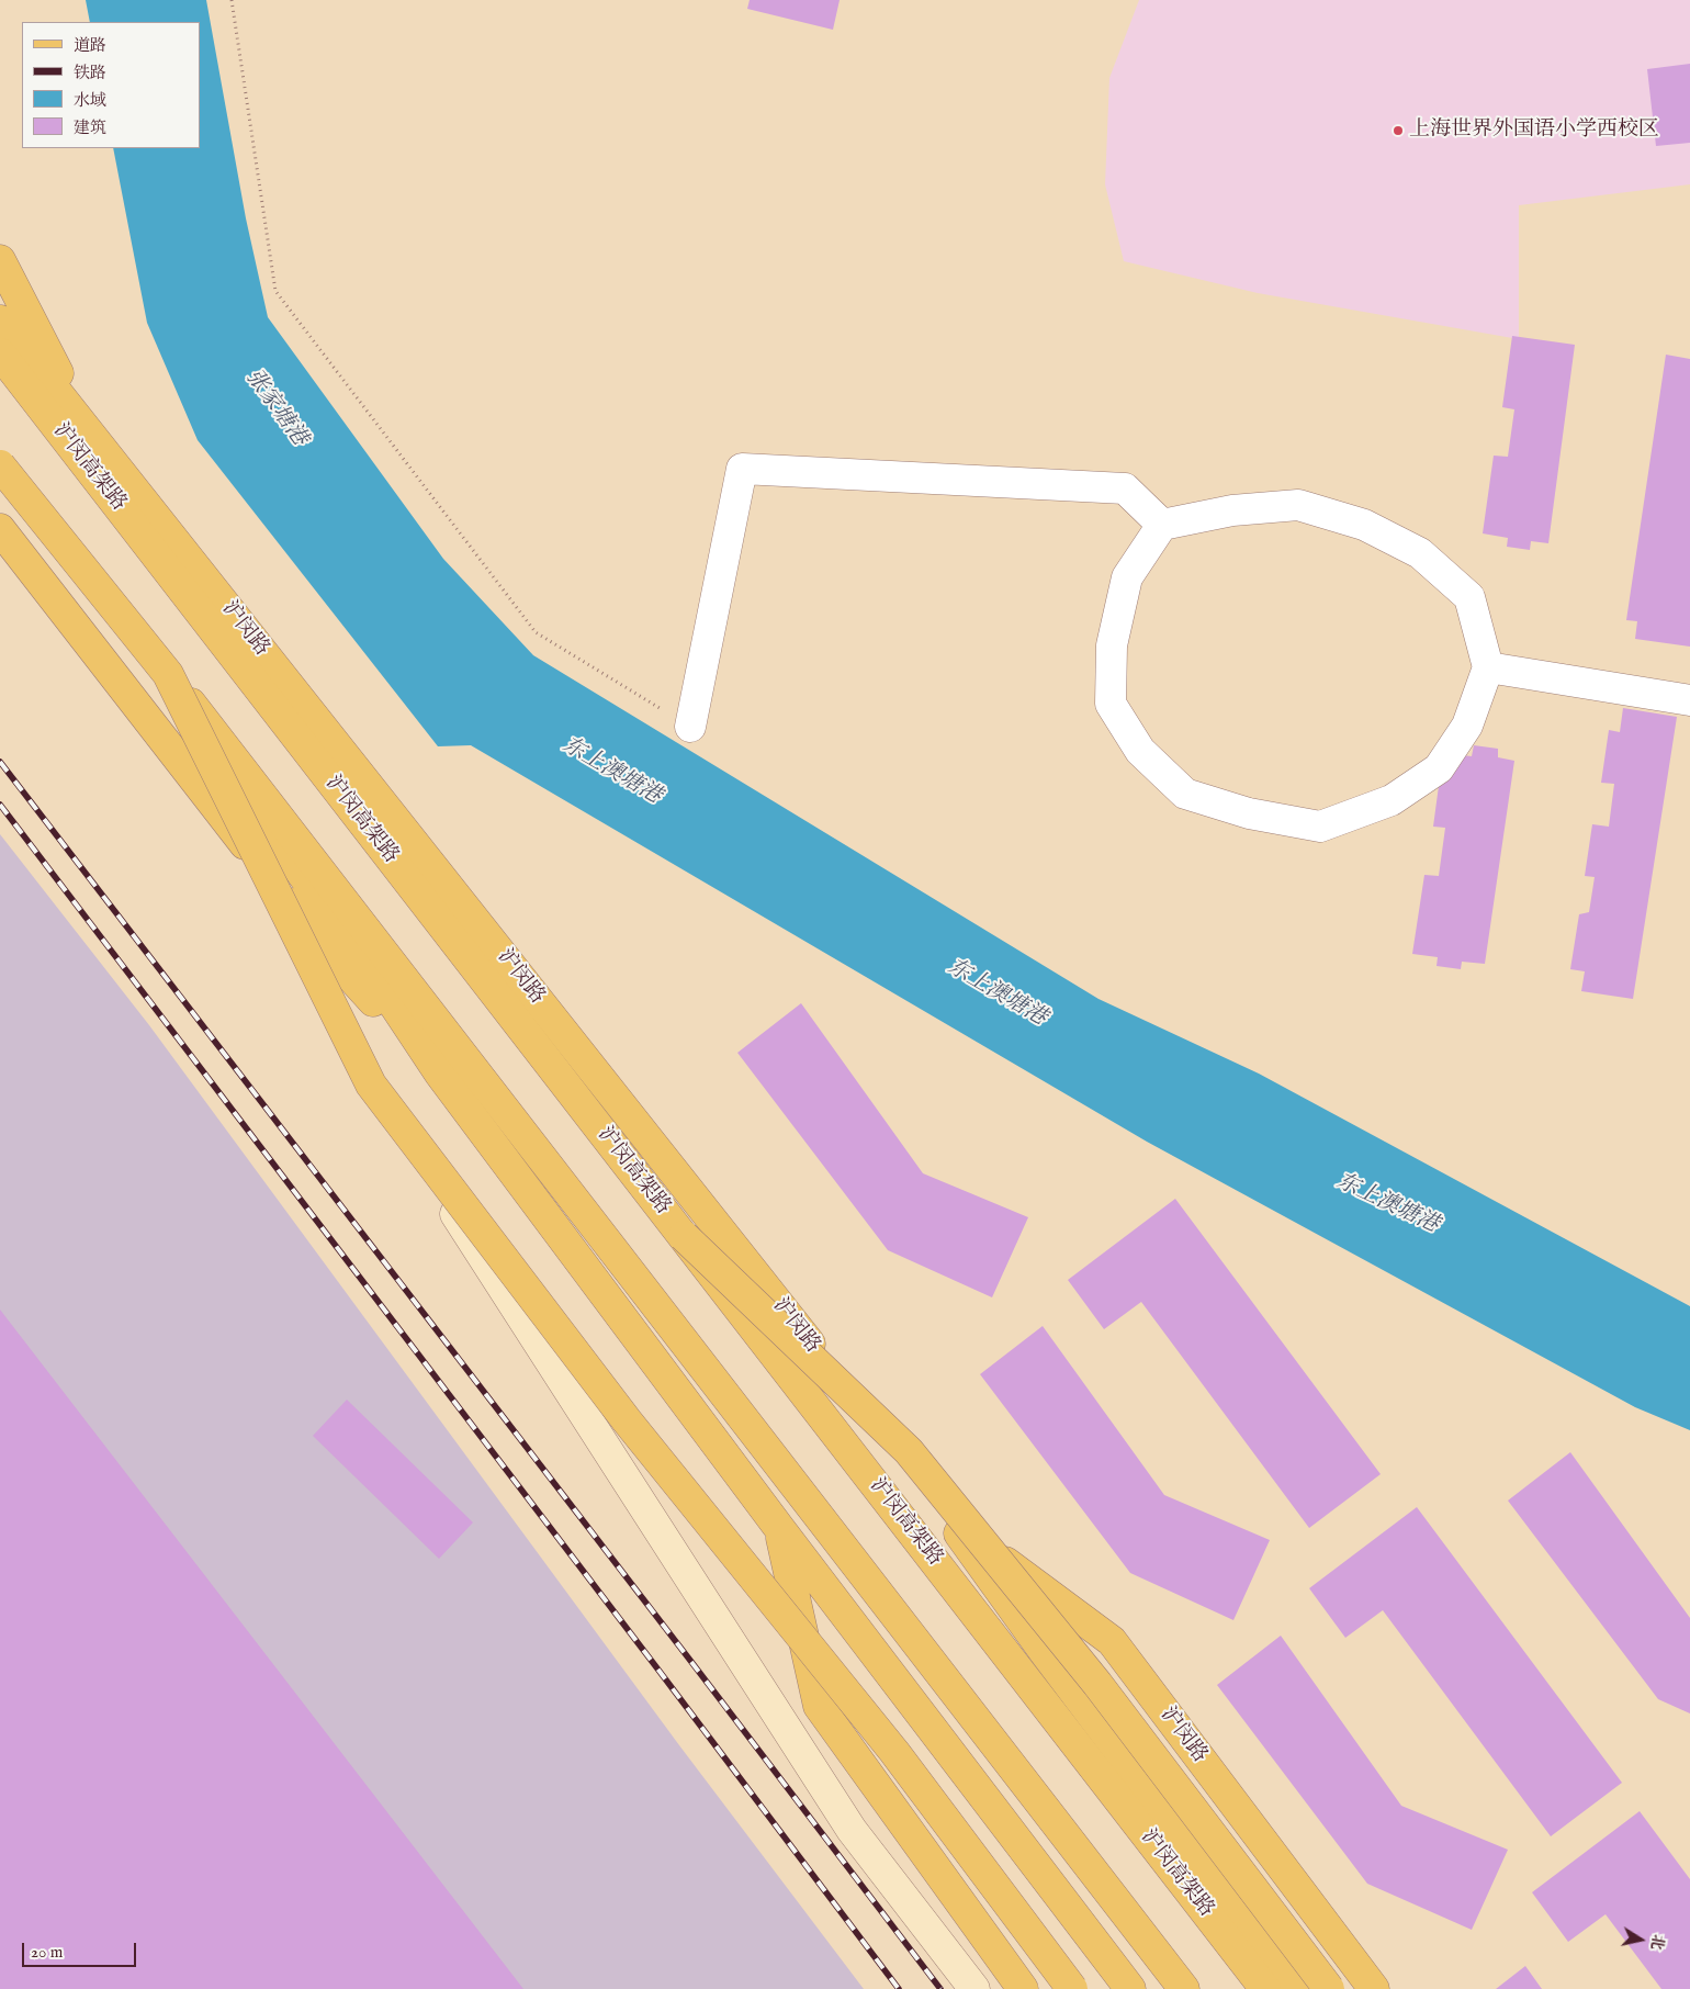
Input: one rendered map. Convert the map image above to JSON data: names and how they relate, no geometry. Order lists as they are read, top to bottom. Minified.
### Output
{"streets":{"main road":["沪闵高架路","沪闵路"]},"water":["张家塘港","东上澳塘港"],"places":["上海世界外国语小学西校区"],"legend":["道路","铁路","水域","建筑"],"scale_bar":"20 m","north":"right"}
